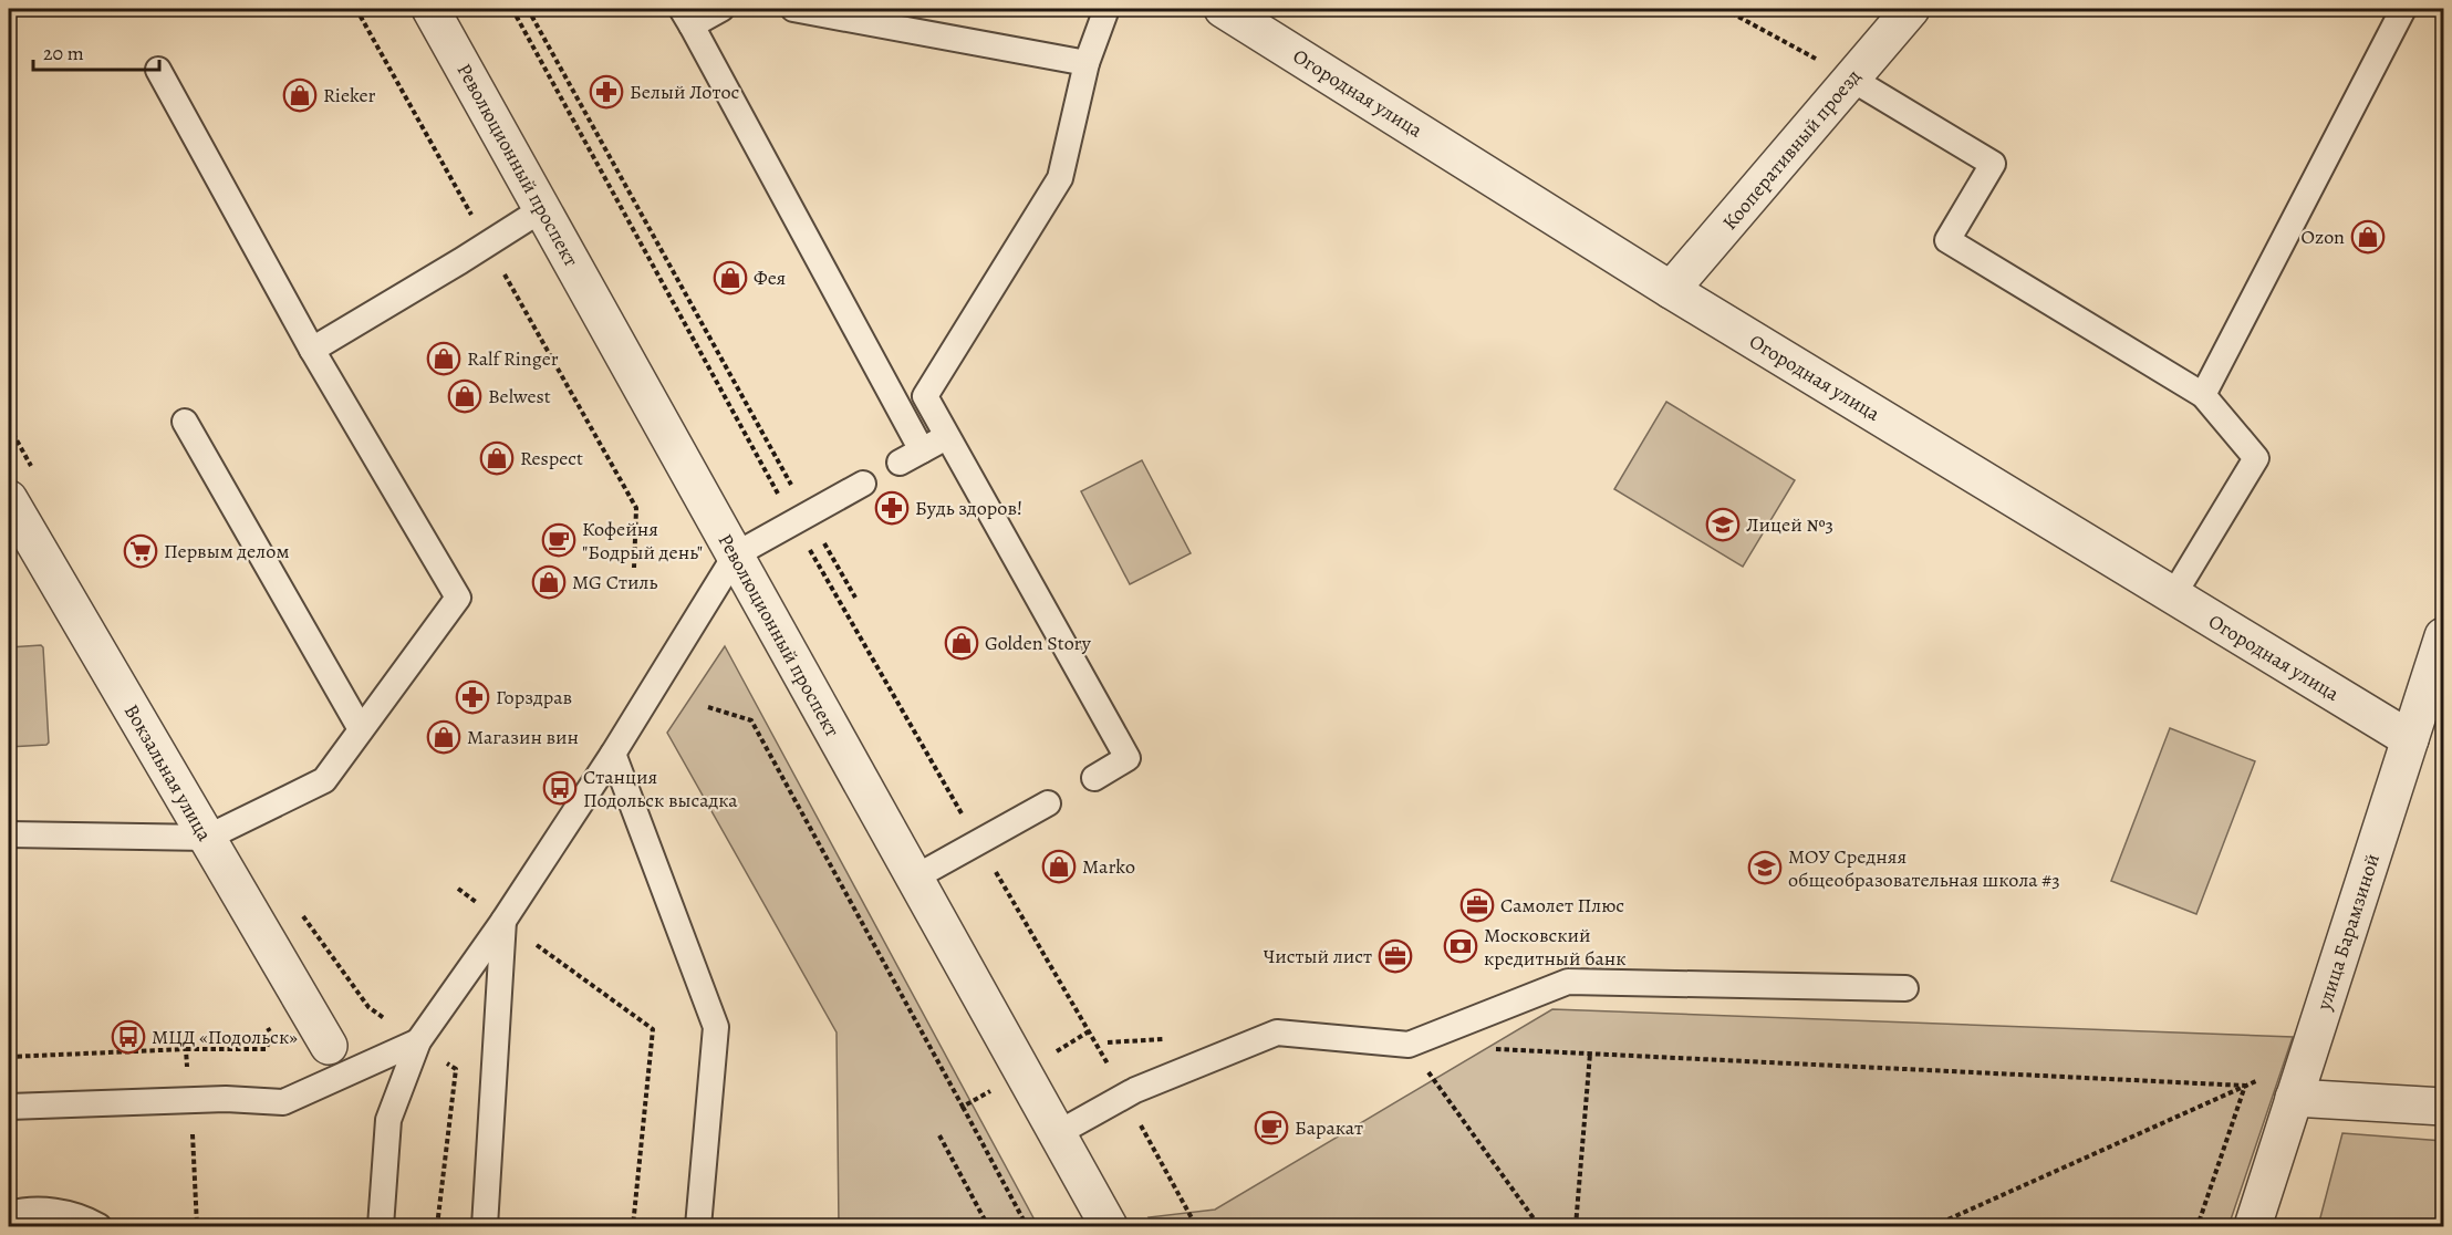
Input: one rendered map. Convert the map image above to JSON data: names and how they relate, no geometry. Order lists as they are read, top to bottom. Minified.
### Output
{"streets":{"street":["Огородная улица","Кооперативный проезд","Революционный проспект","Вокзальная улица","улица Барамзиной"]},"crossings":[["Огородная улица","Кооперативный проезд"],["Огородная улица","улица Барамзиной"]],"places":{"pharmacy":["Белый Лотос","Будь здоров!","Горздрав"],"shop":["Rieker","Ozon","Фея","Ralf Ringer","Belwest","Respect","MG Стиль","Golden Story","Магазин вин","Marko"],"school or university":["Лицей №3","МОУ Средняя общеобразовательная школа #3"],"cafe":["Кофейня \"Бодрый день\"","Баракат"],"supermarket":["Первым делом"],"bus stop":["Станция Подольск высадка","МЦД «Подольск»"],"office":["Самолет Плюс","Чистый лист"],"bank":["Московский кредитный банк"]},"scale_bar":"20 m"}
